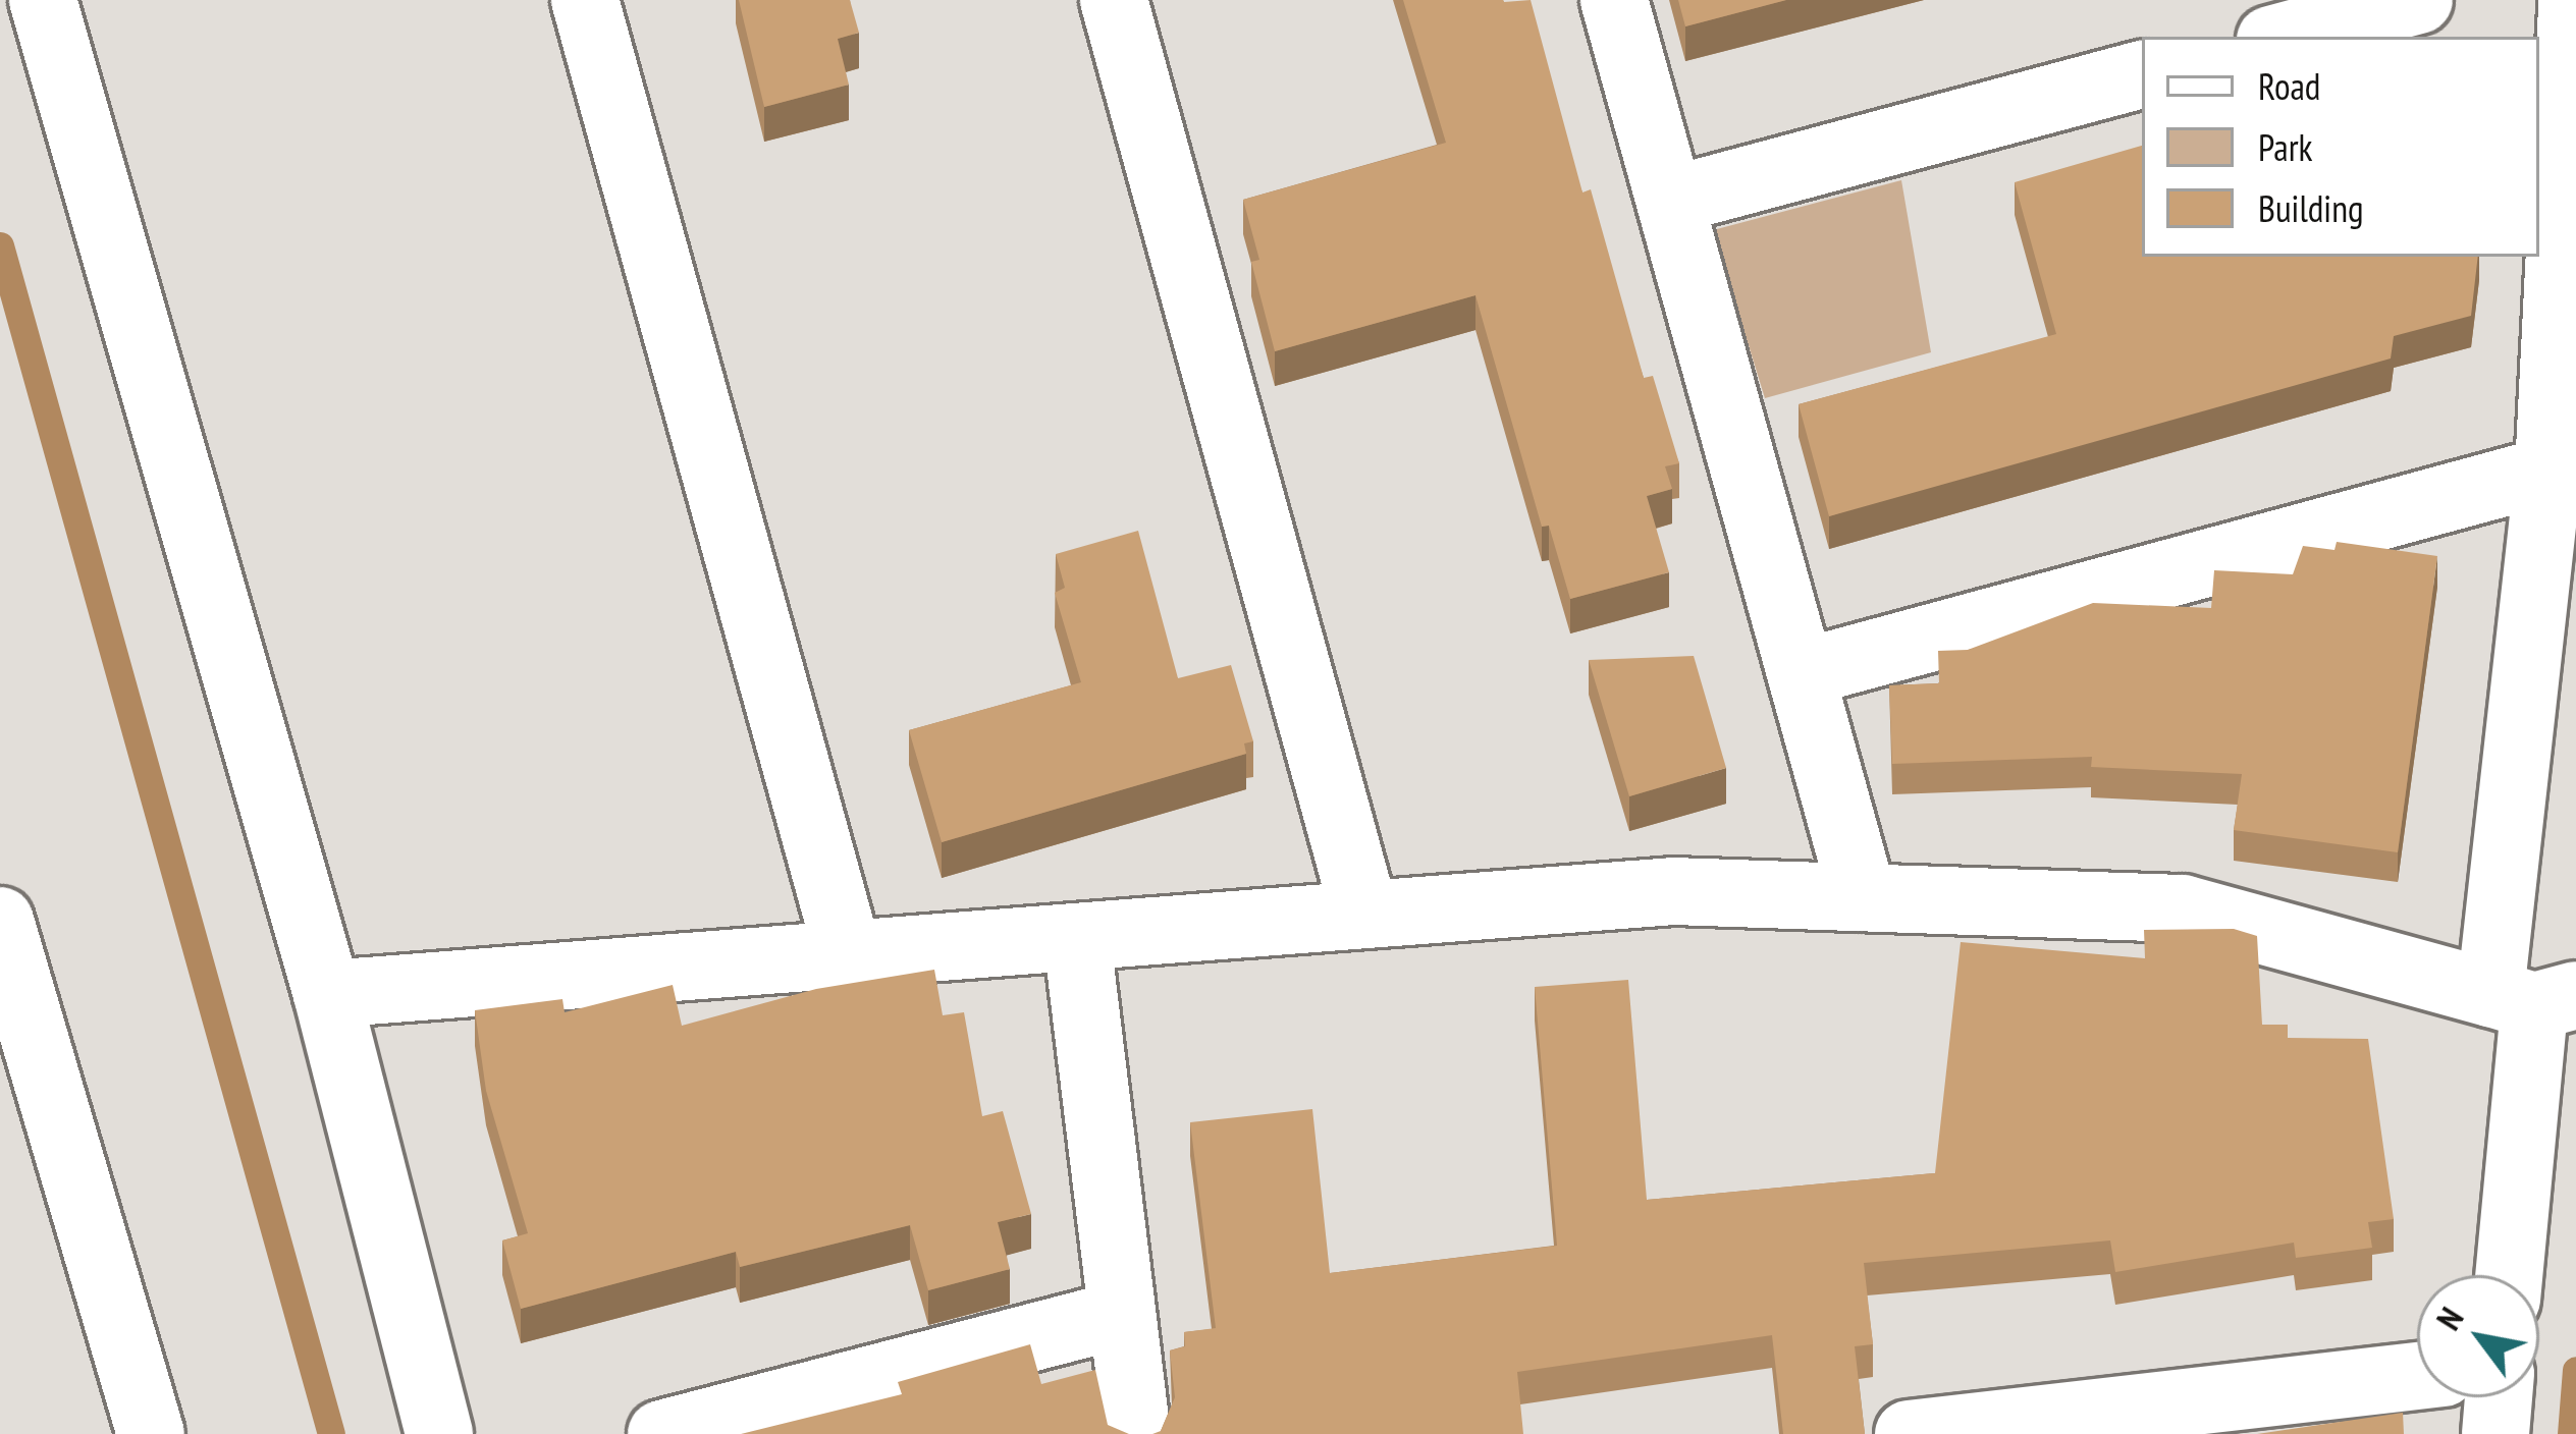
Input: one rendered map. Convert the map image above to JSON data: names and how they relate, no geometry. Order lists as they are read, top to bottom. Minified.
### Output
{"legend":["Road","Park","Building"],"north":"top left"}
